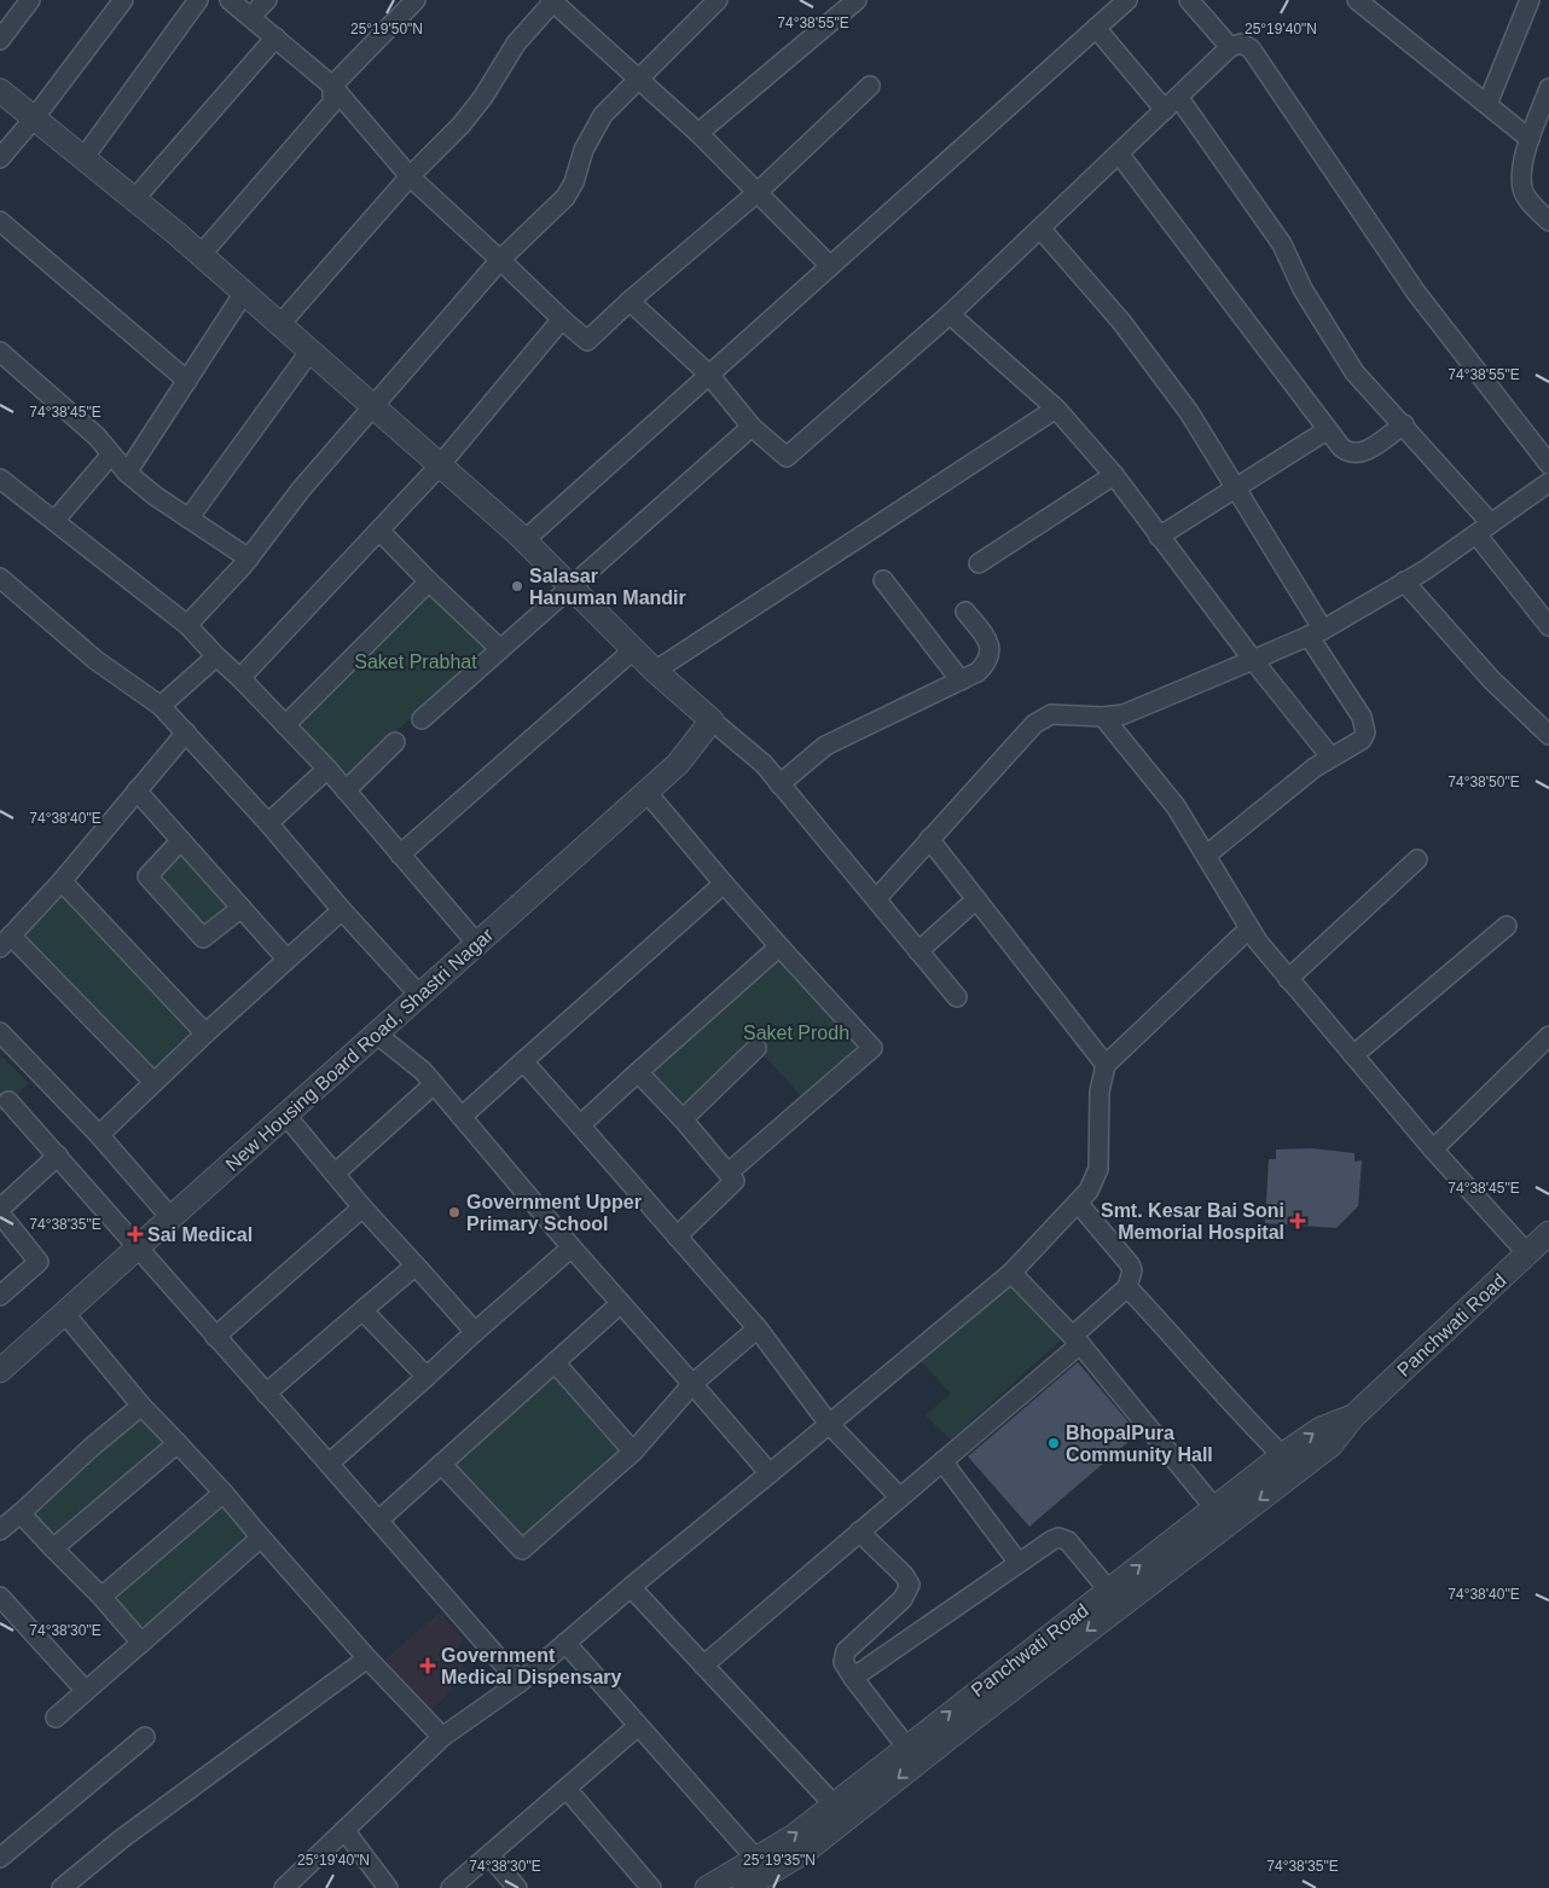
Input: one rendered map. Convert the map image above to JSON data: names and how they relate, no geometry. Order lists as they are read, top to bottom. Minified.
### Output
{"streets":{"street":["New Housing Board Road, Shastri Nagar","Panchwati Road"]},"parks":["Saket Prabhat","Saket Prodh"],"places":{"other":["Salasar Hanuman Mandir","Government Upper Primary School","BhopalPura Community Hall"],"health":["Smt. Kesar Bai Soni Memorial Hospital","Sai Medical","Government Medical Dispensary"]},"coordinates":["74°38'55\"E","25°19'50\"N","25°19'40\"N","74°38'45\"E","74°38'50\"E","74°38'40\"E","74°38'35\"E","74°38'30\"E","25°19'35\"N"]}
